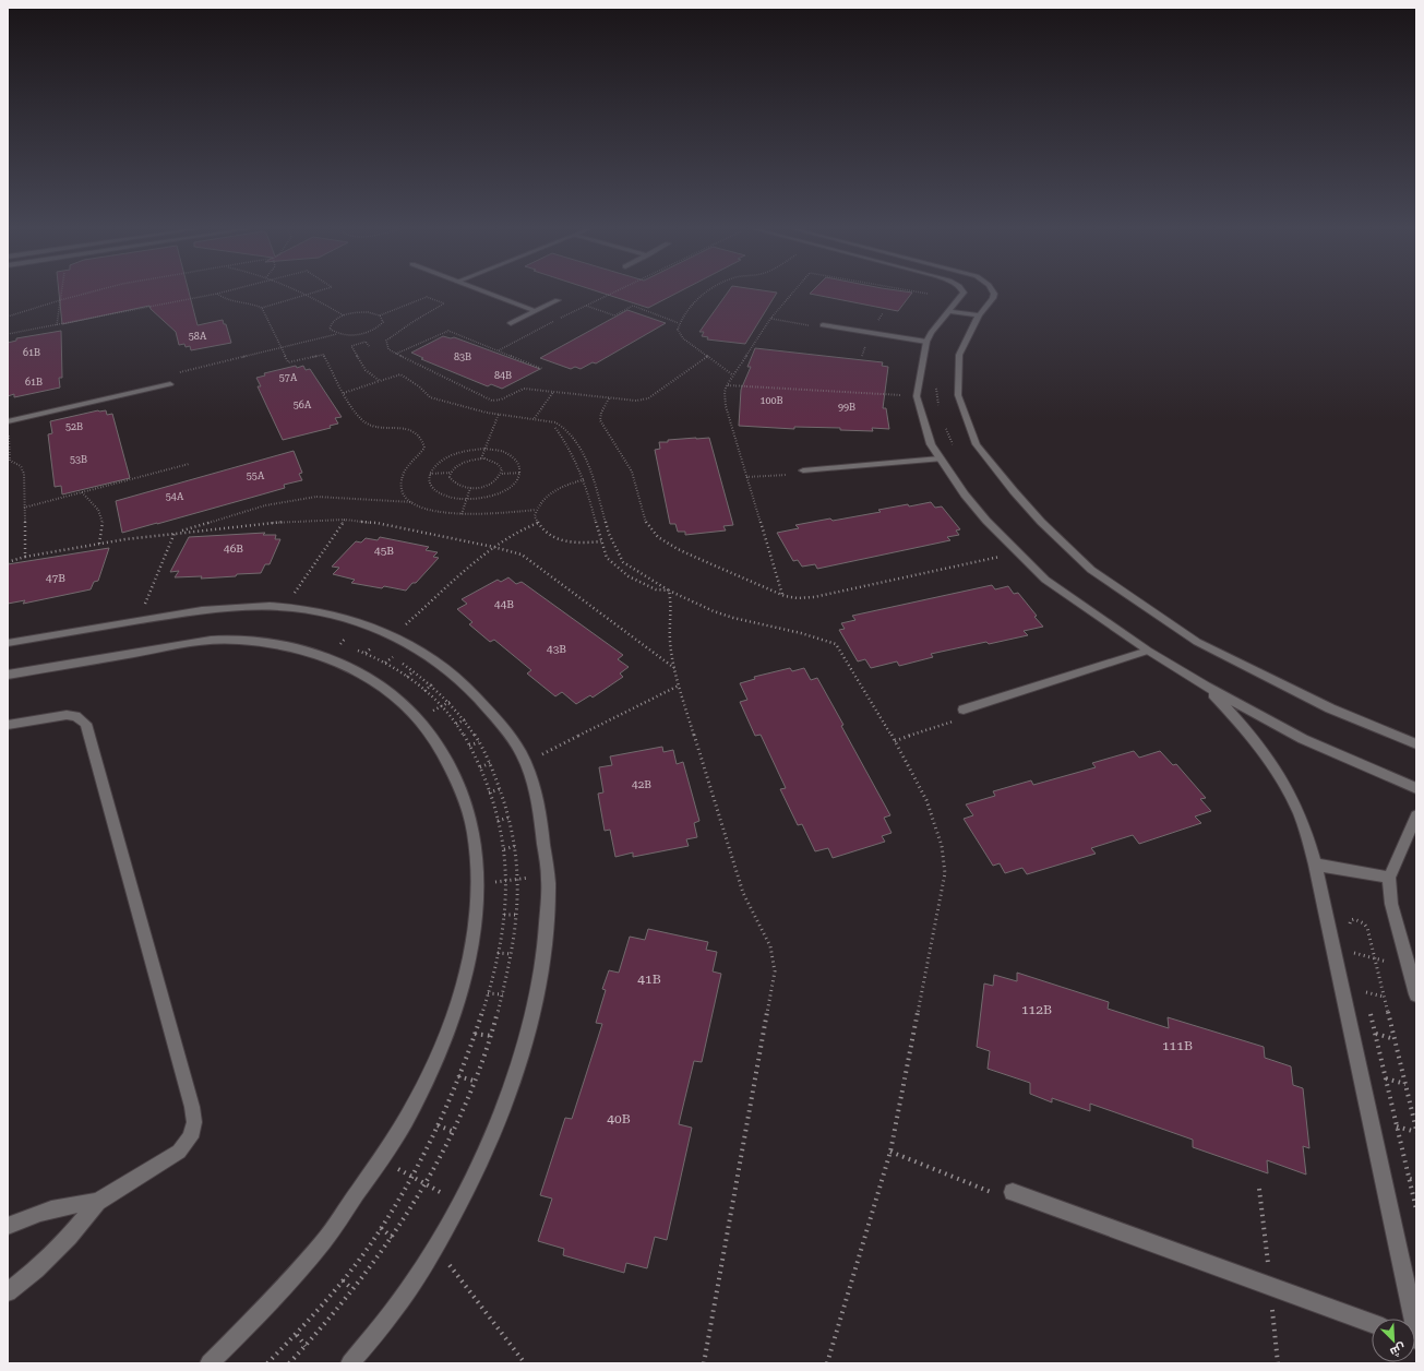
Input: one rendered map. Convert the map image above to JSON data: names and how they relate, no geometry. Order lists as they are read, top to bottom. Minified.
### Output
{"house_numbers":["58A","61B","83B","84B","57A","61B","100B","56A","99B","52B","53B","55A","54A","46B","45B","47B","44B","43B","42B","41B","112B","111B","40B"],"north":"bottom right"}
